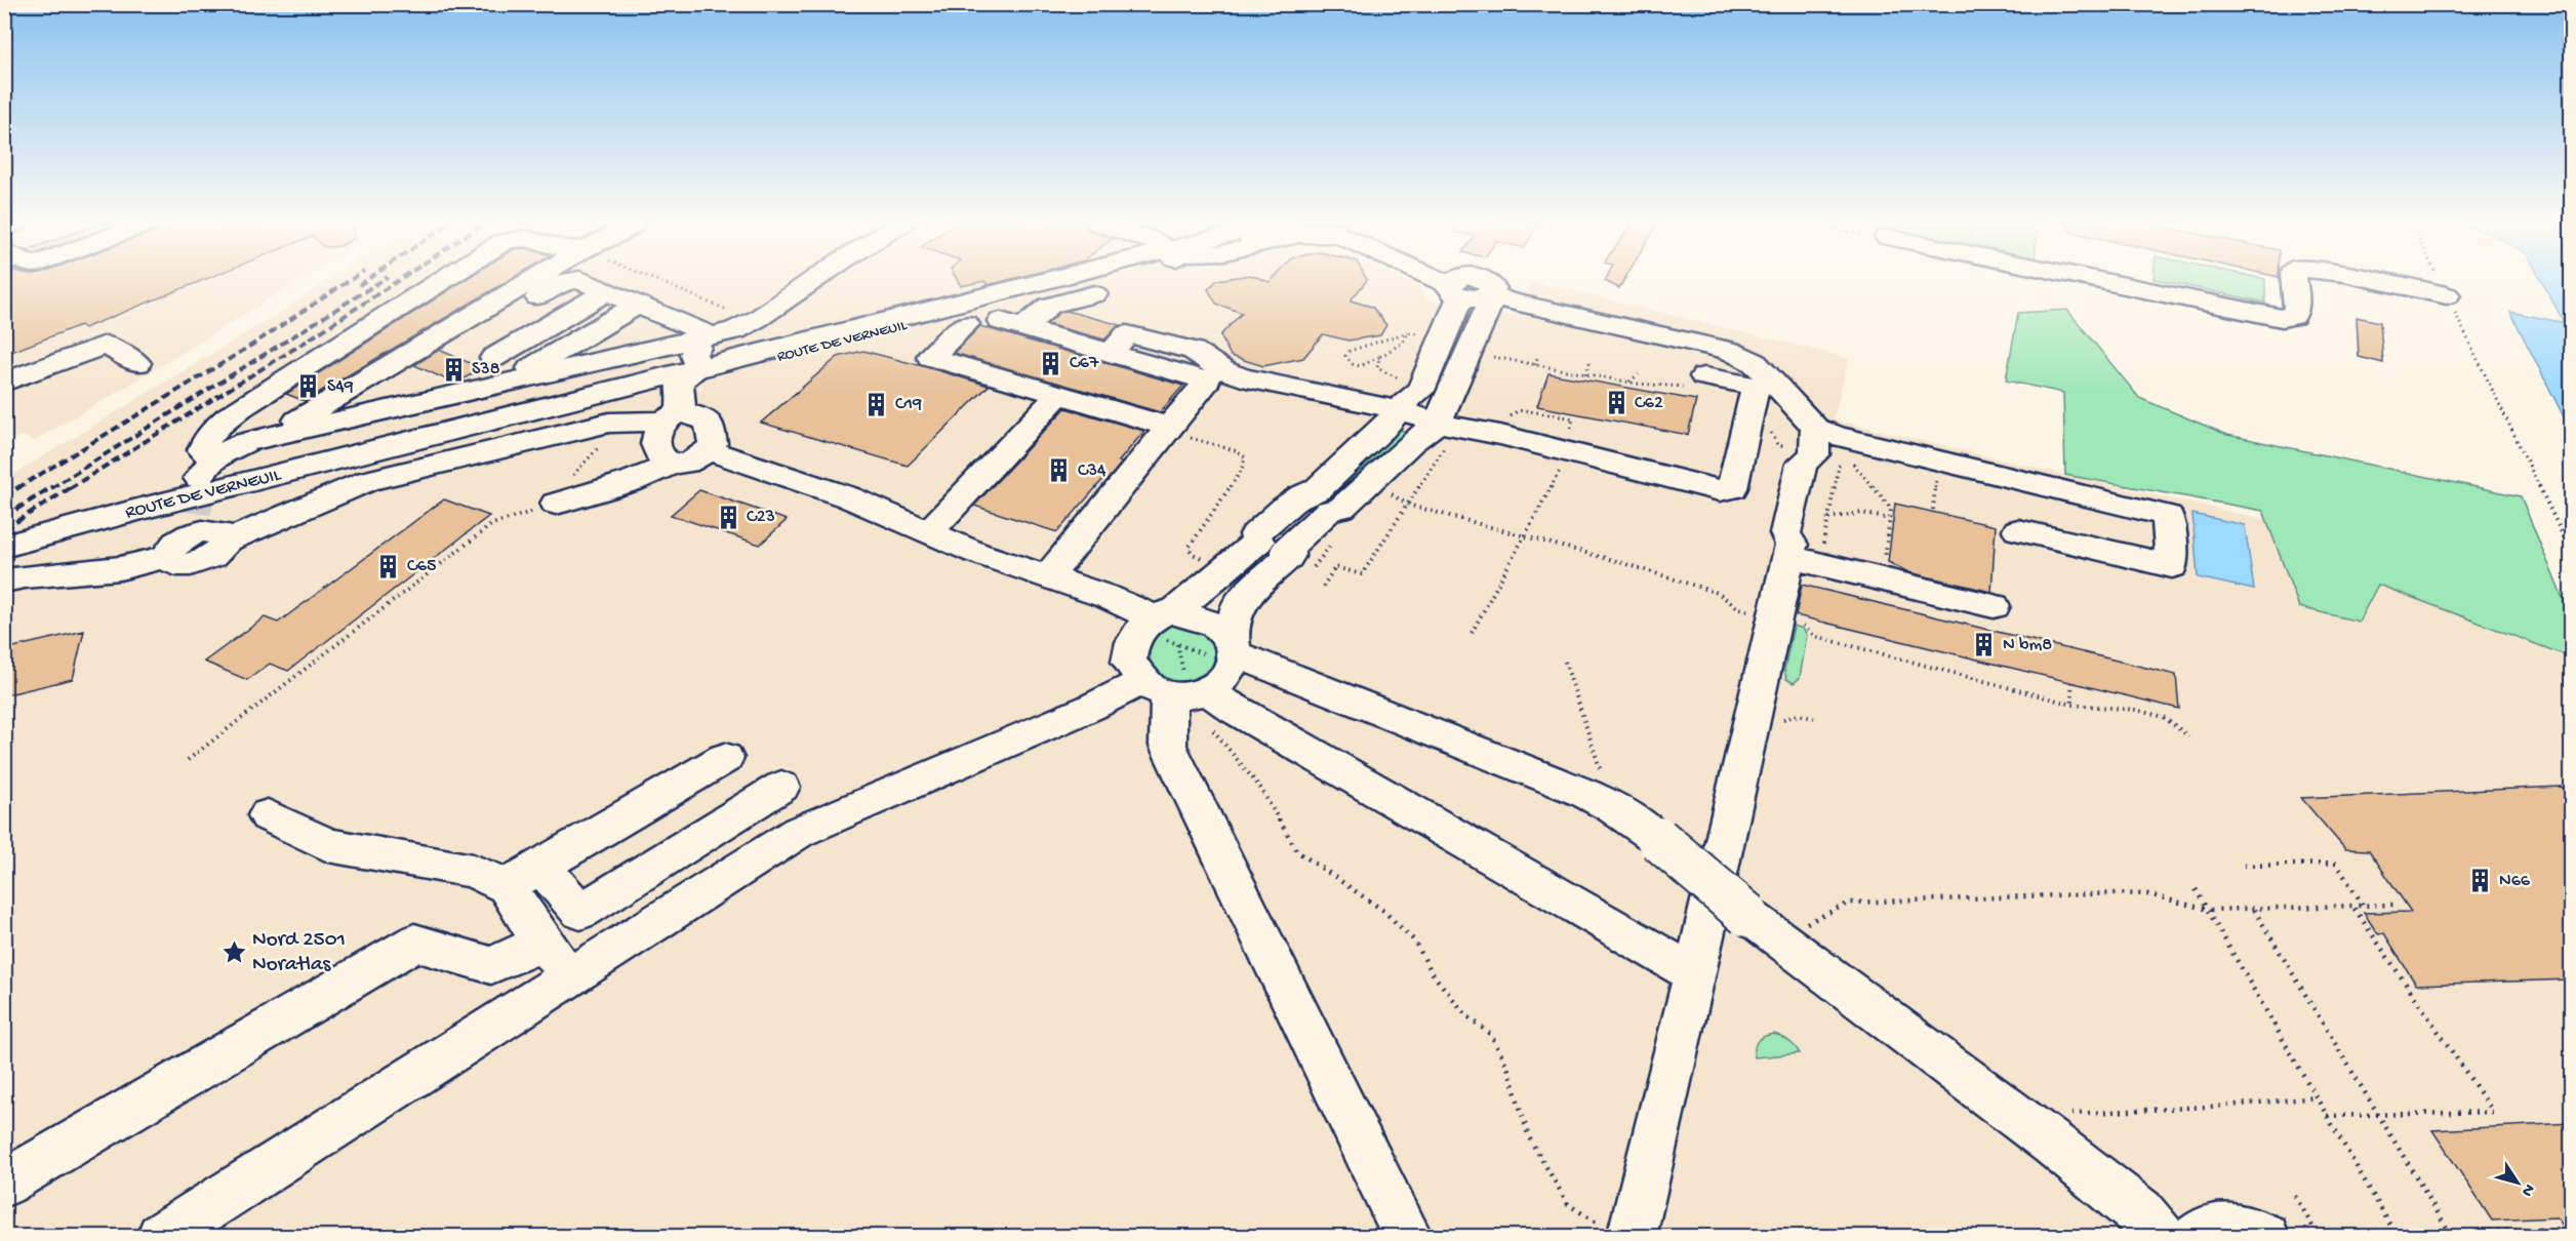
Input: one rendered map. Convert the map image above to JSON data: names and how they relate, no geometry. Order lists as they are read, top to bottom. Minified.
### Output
{"streets":{"main road":["ROUTE DE VERNEUIL"]},"places":{"building":["C67","S38","S49","C62","C19","C34","C23","C65","N bm8","N66"],"place":["Nord 2501 Noratlas"]},"north":"bottom right"}
